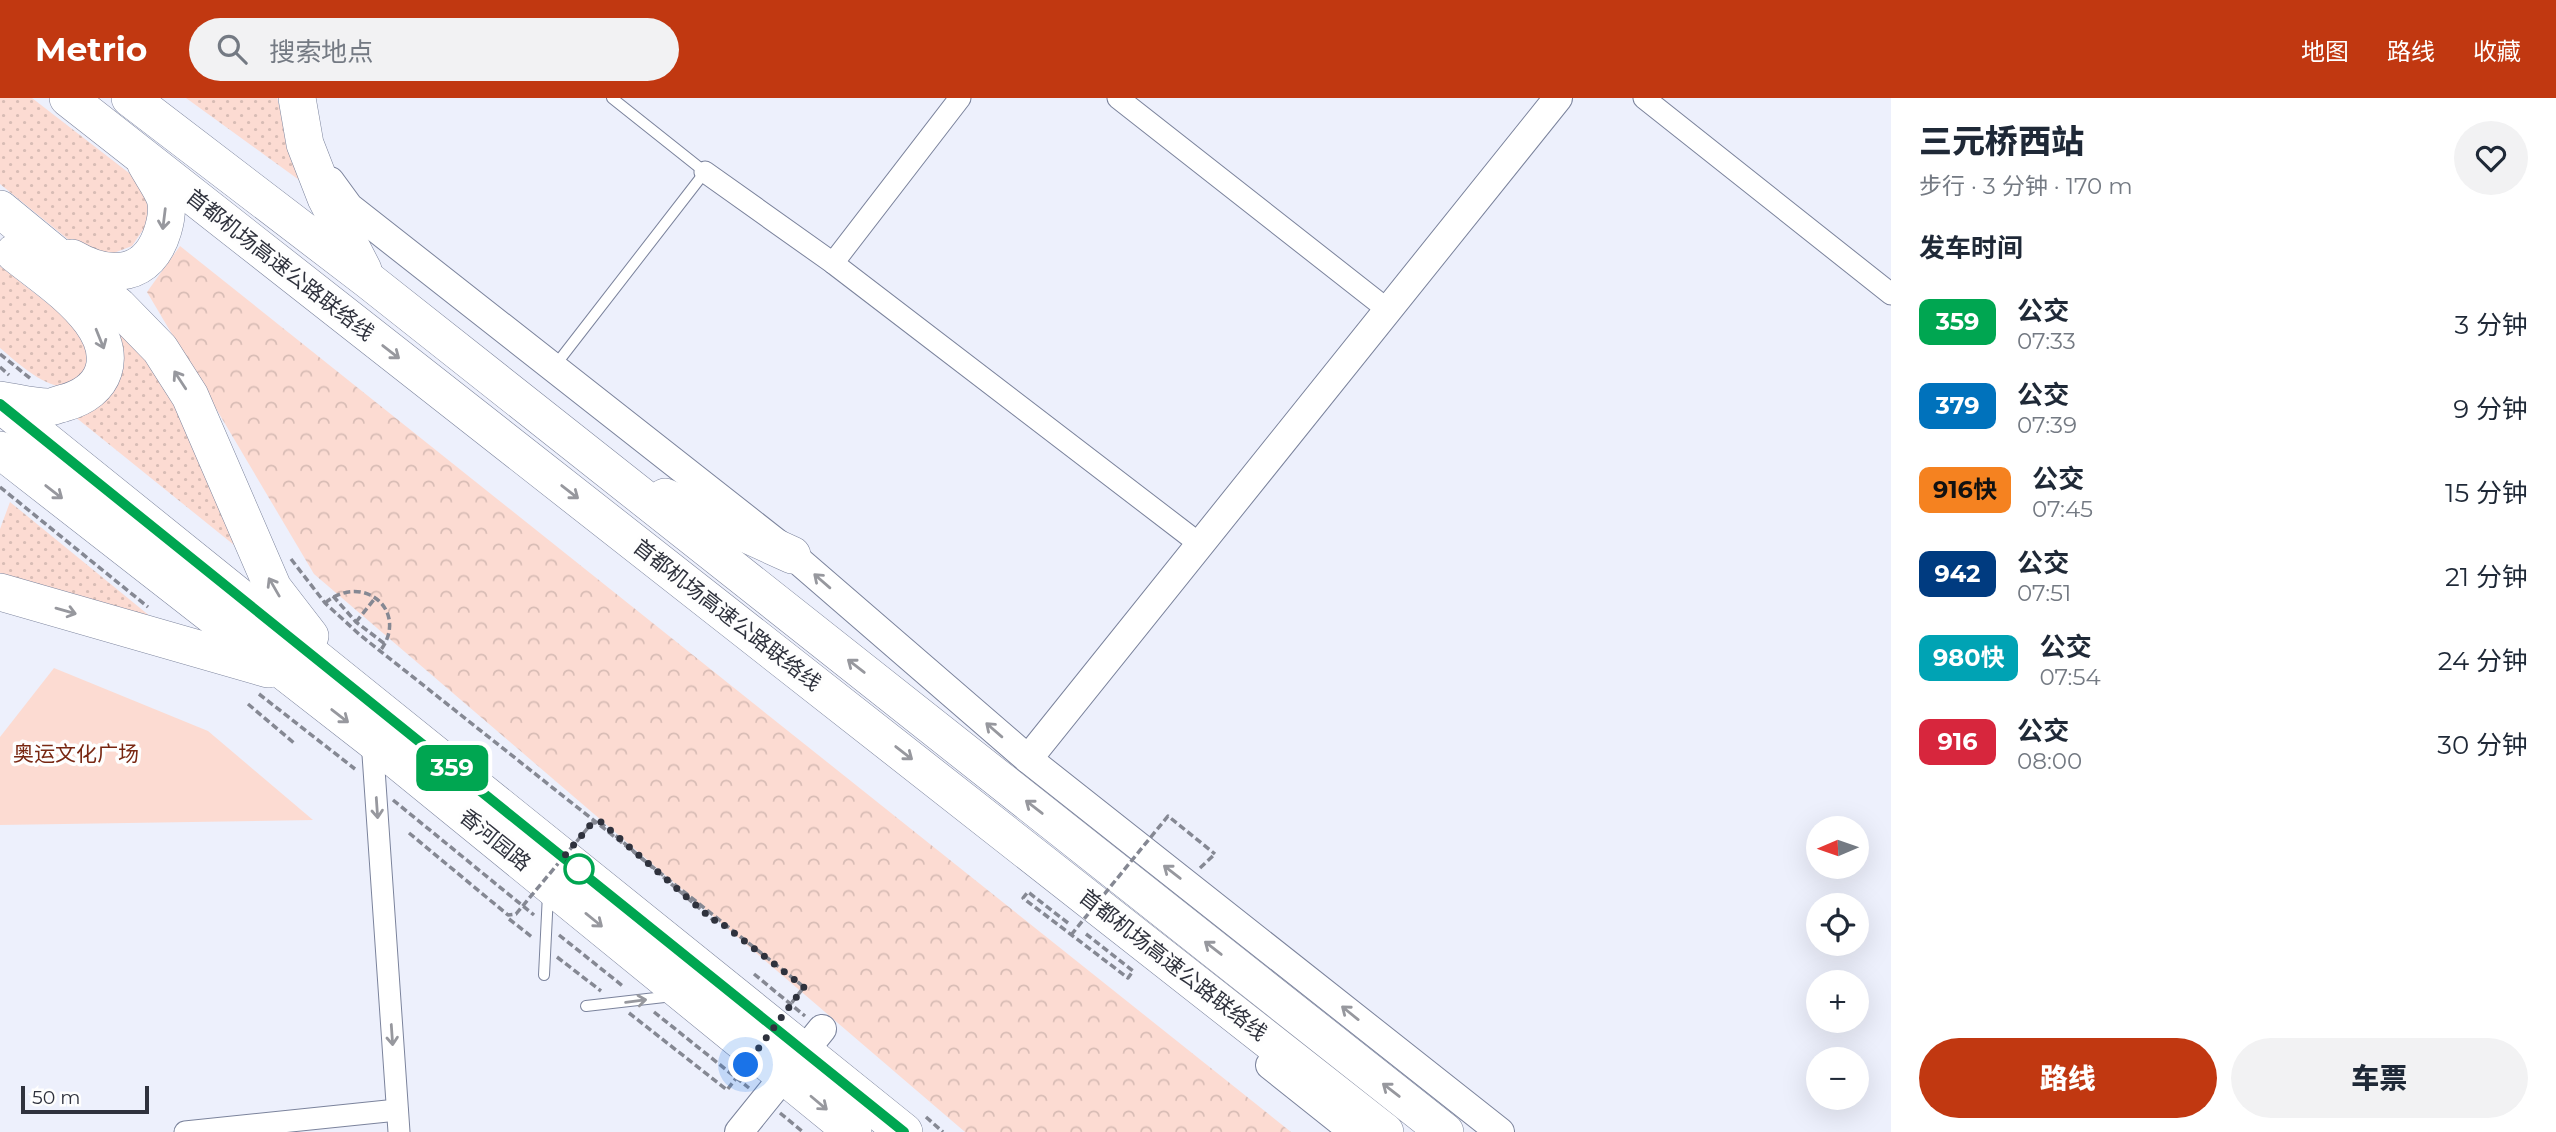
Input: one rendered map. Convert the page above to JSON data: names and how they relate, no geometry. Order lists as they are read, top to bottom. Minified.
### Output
{"streets":{"highway":["首都机场高速公路联络线","香河园路"]},"parks":["奥运文化广场"],"lines":["bus line 359"],"scale_bar":"50 m","north":"left","page":{"header":"Metrio","search":"搜索地点","nav":["地图","路线","收藏"],"on_map":"359","heading":[["三元桥西站","步行 · 3 分钟 · 170 m"],"发车时间"],"list":[{"mark":"359","name":"公交","note":"07:33","value":"3 分钟"},{"mark":"379","name":"公交","note":"07:39","value":"9 分钟"},{"mark":"916快","name":"公交","note":"07:45","value":"15 分钟"},{"mark":"942","name":"公交","note":"07:51","value":"21 分钟"},{"mark":"980快","name":"公交","note":"07:54","value":"24 分钟"},{"mark":"916","name":"公交","note":"08:00","value":"30 分钟"}],"map_buttons":["+","−"],"buttons":["路线","车票"],"scale":"50 m"}}
